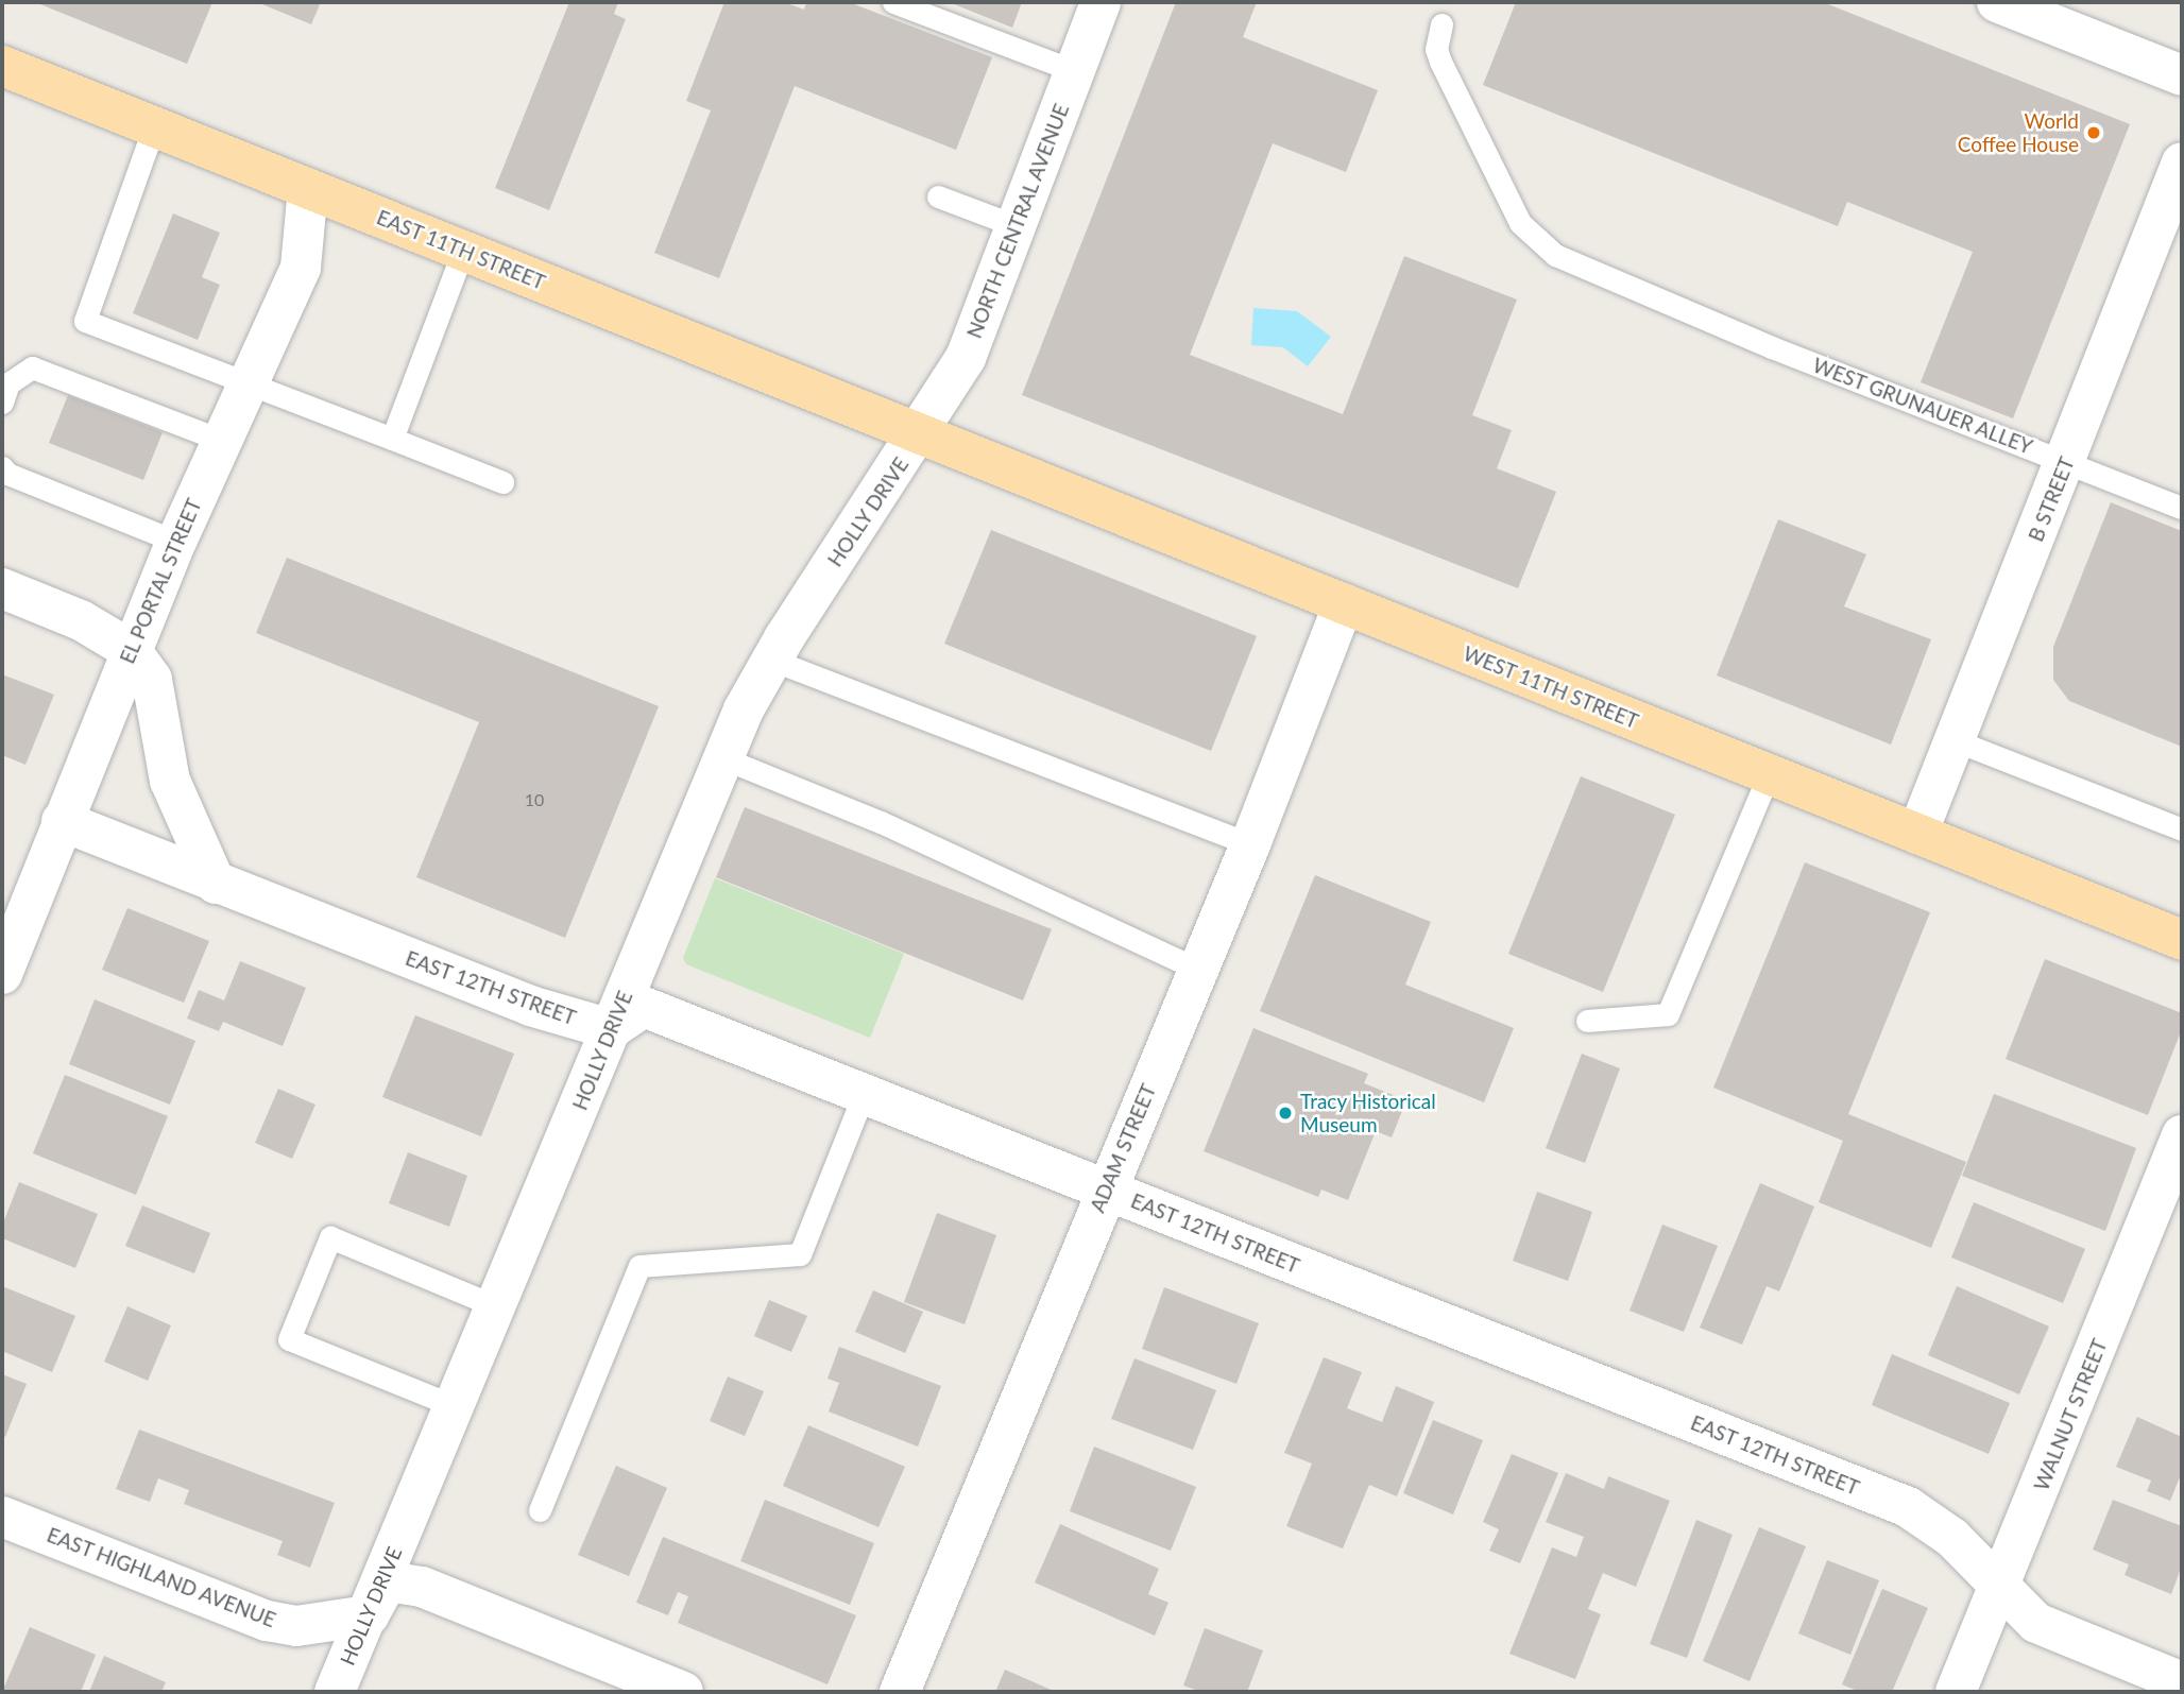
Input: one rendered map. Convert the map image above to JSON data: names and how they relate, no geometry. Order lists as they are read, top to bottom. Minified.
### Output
{"streets":{"main road":["EAST 11TH STREET","WEST 11TH STREET"],"street":["NORTH CENTRAL AVENUE","B STREET","HOLLY DRIVE","EL PORTAL STREET","EAST 12TH STREET","ADAM STREET","WALNUT STREET","EAST HIGHLAND AVENUE"],"lane":["WEST GRUNAUER ALLEY"]},"crossings":[["NORTH CENTRAL AVENUE","EAST 11TH STREET"],["NORTH CENTRAL AVENUE","HOLLY DRIVE"],["NORTH CENTRAL AVENUE","WEST 11TH STREET"],["EAST 11TH STREET","HOLLY DRIVE"],["EAST 11TH STREET","EL PORTAL STREET"],["EAST 11TH STREET","WEST 11TH STREET"],["WEST GRUNAUER ALLEY","B STREET"],["B STREET","WEST 11TH STREET"],["HOLLY DRIVE","WEST 11TH STREET"],["HOLLY DRIVE","EAST 12TH STREET"],["HOLLY DRIVE","EAST HIGHLAND AVENUE"],["EL PORTAL STREET","EAST 12TH STREET"],["WEST 11TH STREET","ADAM STREET"],["EAST 12TH STREET","ADAM STREET"],["EAST 12TH STREET","WALNUT STREET"]],"places":["World Coffee House","Tracy Historical Museum"],"house_numbers":["10"]}
